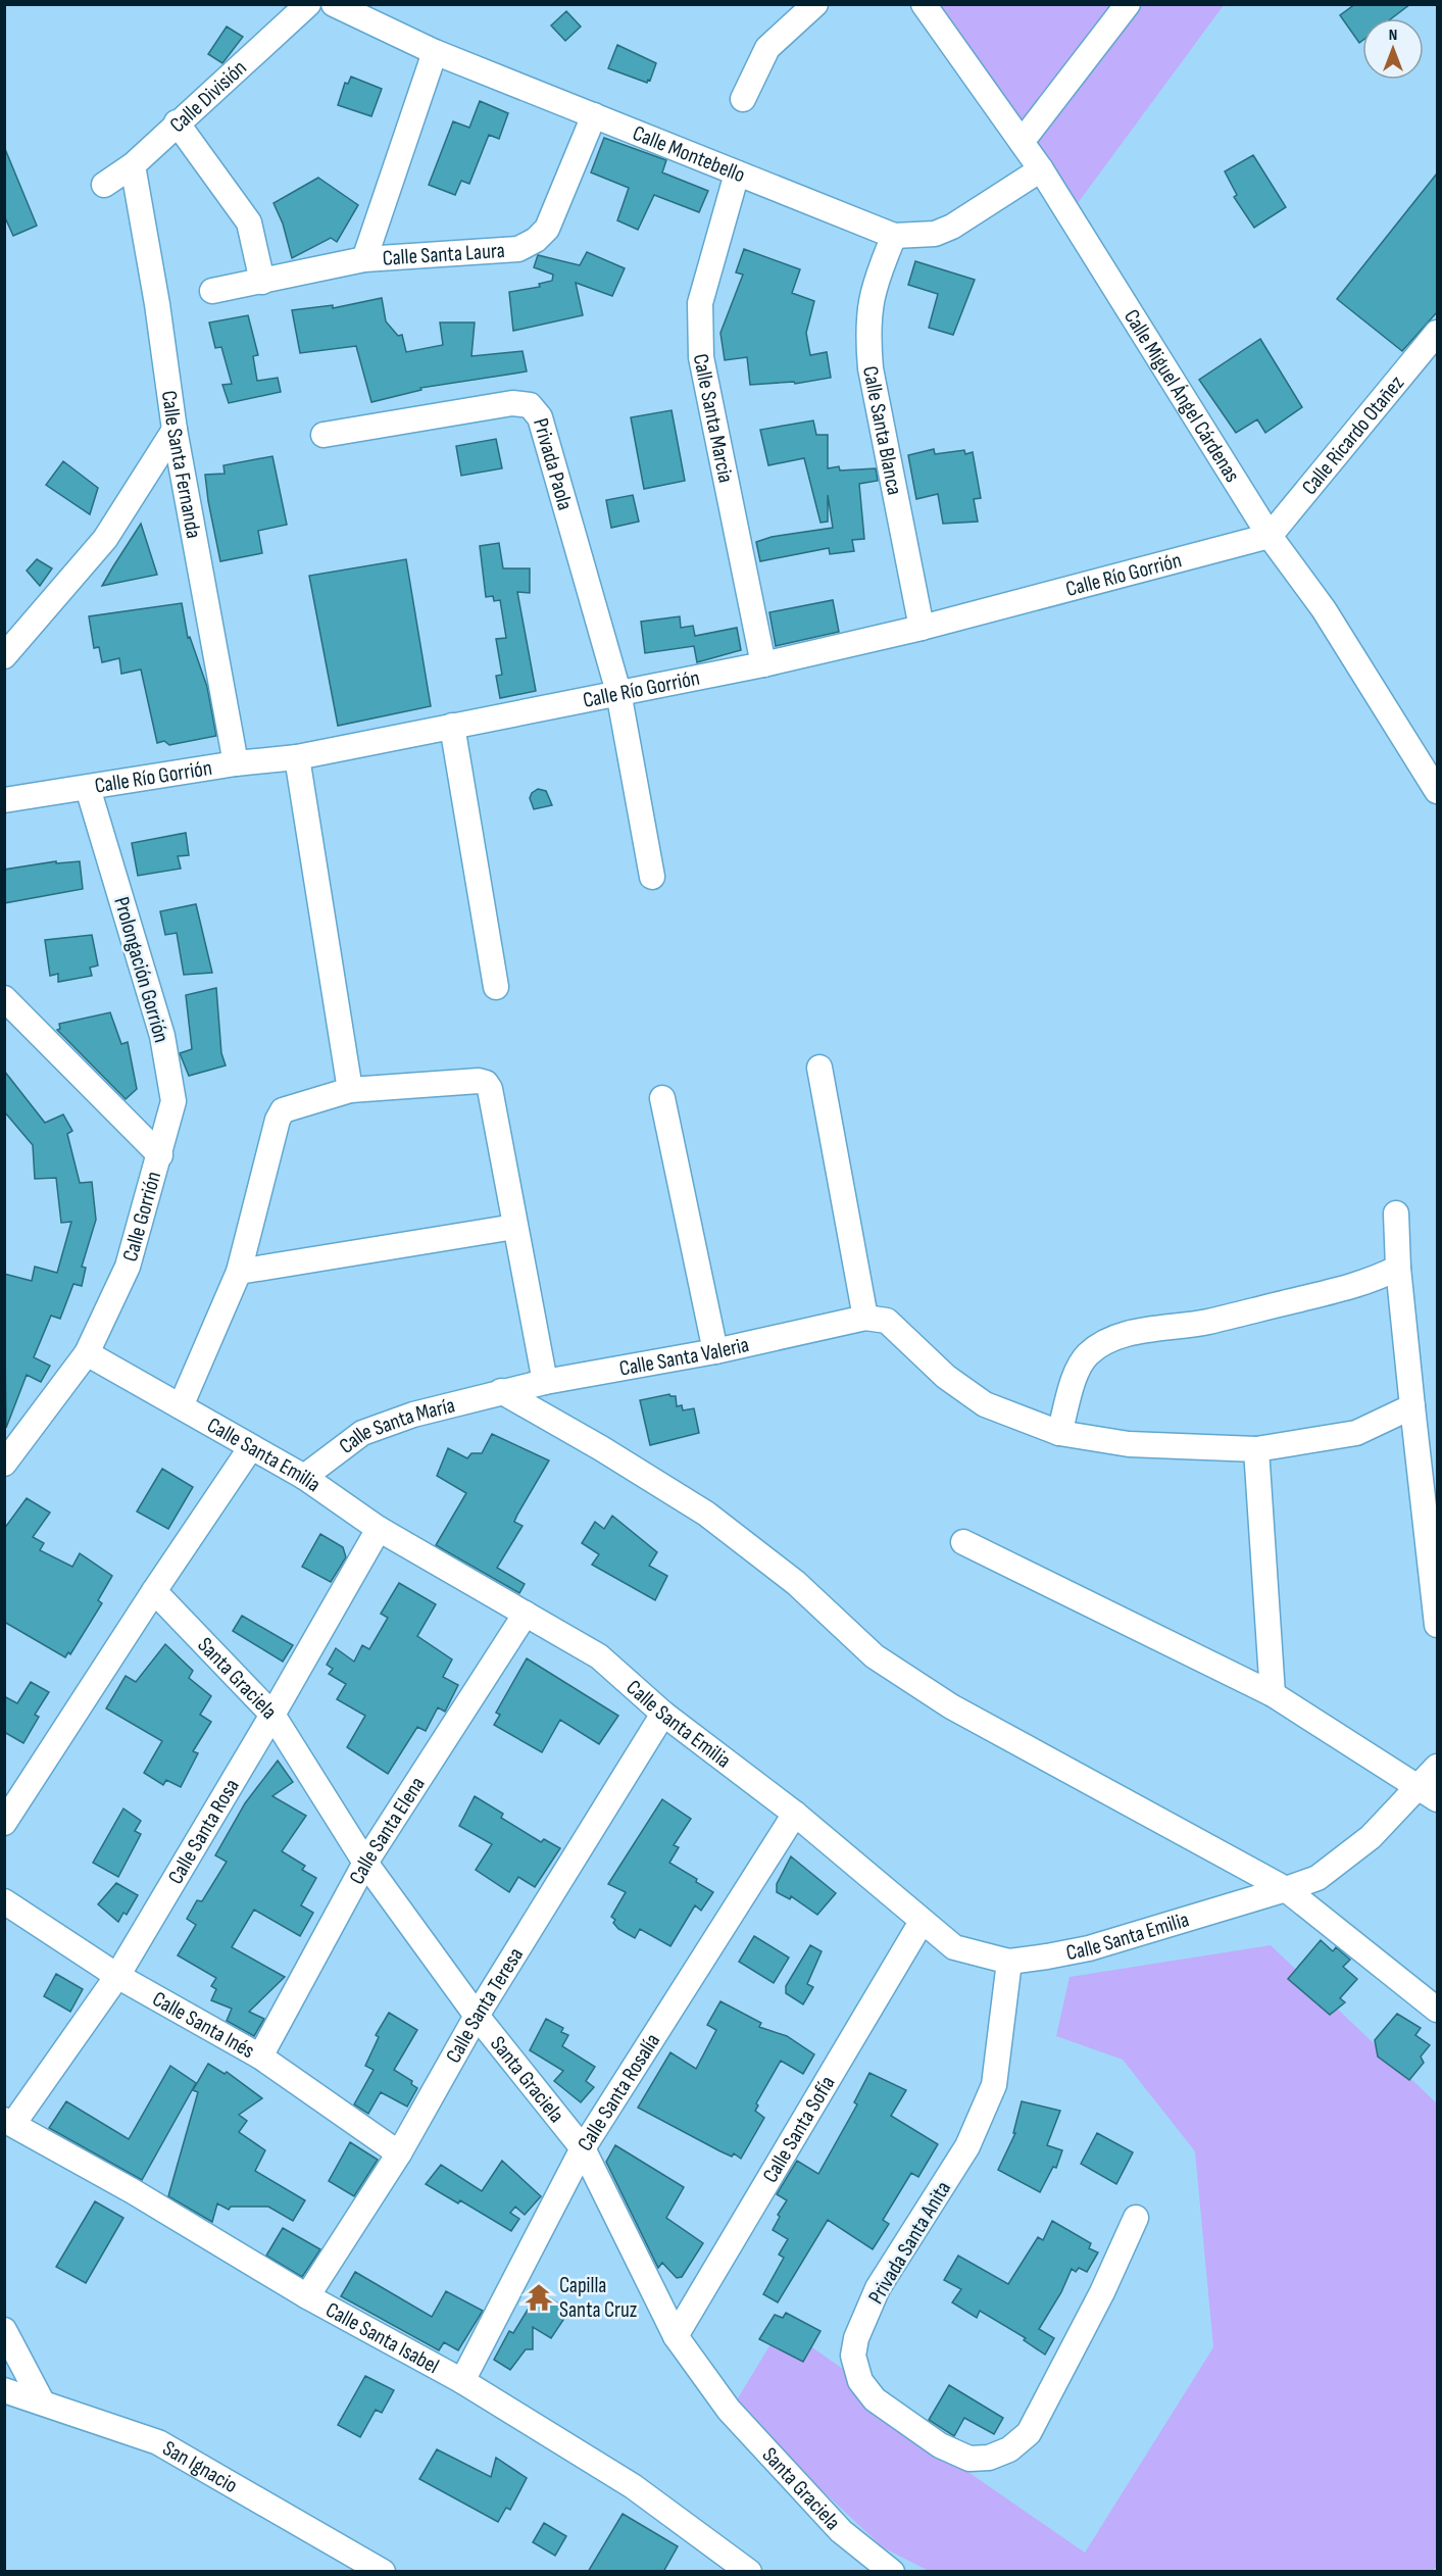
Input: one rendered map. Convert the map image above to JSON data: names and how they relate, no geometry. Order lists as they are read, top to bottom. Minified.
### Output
{"streets":{"street":["Calle División","Calle Montebello","Calle Santa Laura","Calle Miguel Ángel Cárdenas","Calle Santa Marcia","Calle Santa Blanca","Calle Ricardo Otañez","Calle Santa Fernanda","Privada Paola","Calle Río Gorrión","Prolongación Gorrión","Calle Gorrión","Calle Santa Valeria","Calle Santa María","Calle Santa Emilia","Santa Graciela","Calle Santa Rosa","Calle Santa Elena","Calle Santa Teresa","Calle Santa Inés","Calle Santa Rosalía","Calle Santa Sofía","Privada Santa Anita","Calle Santa Isabel","San Ignacio"]},"crossings":[["Calle División","Calle Santa Fernanda"],["Calle Montebello","Calle Santa Laura"],["Calle Montebello","Calle Miguel Ángel Cárdenas"],["Calle Montebello","Calle Santa Marcia"],["Calle Montebello","Calle Santa Blanca"],["Calle Miguel Ángel Cárdenas","Calle Ricardo Otañez"],["Calle Miguel Ángel Cárdenas","Calle Río Gorrión"],["Calle Santa Marcia","Calle Río Gorrión"],["Calle Santa Blanca","Calle Río Gorrión"],["Calle Ricardo Otañez","Calle Río Gorrión"],["Calle Santa Fernanda","Calle Río Gorrión"],["Privada Paola","Calle Río Gorrión"],["Calle Río Gorrión","Prolongación Gorrión"],["Prolongación Gorrión","Calle Gorrión"],["Calle Gorrión","Calle Santa Emilia"],["Calle Santa Valeria","Calle Santa María"],["Calle Santa María","Calle Santa Emilia"],["Calle Santa Emilia","Calle Santa Rosa"],["Calle Santa Emilia","Calle Santa Elena"],["Calle Santa Emilia","Calle Santa Teresa"],["Calle Santa Emilia","Calle Santa Rosalía"],["Calle Santa Emilia","Calle Santa Sofía"],["Calle Santa Emilia","Privada Santa Anita"],["Santa Graciela","Calle Santa Rosa"],["Santa Graciela","Calle Santa Elena"],["Santa Graciela","Calle Santa Teresa"],["Santa Graciela","Calle Santa Rosalía"],["Santa Graciela","Calle Santa Sofía"],["Calle Santa Rosa","Calle Santa Inés"],["Calle Santa Rosa","Calle Santa Isabel"],["Calle Santa Elena","Calle Santa Inés"],["Calle Santa Teresa","Calle Santa Inés"],["Calle Santa Teresa","Calle Santa Isabel"],["Calle Santa Rosalía","Calle Santa Isabel"]],"places":{"temple":["Capilla Santa Cruz"]},"north":"top"}
